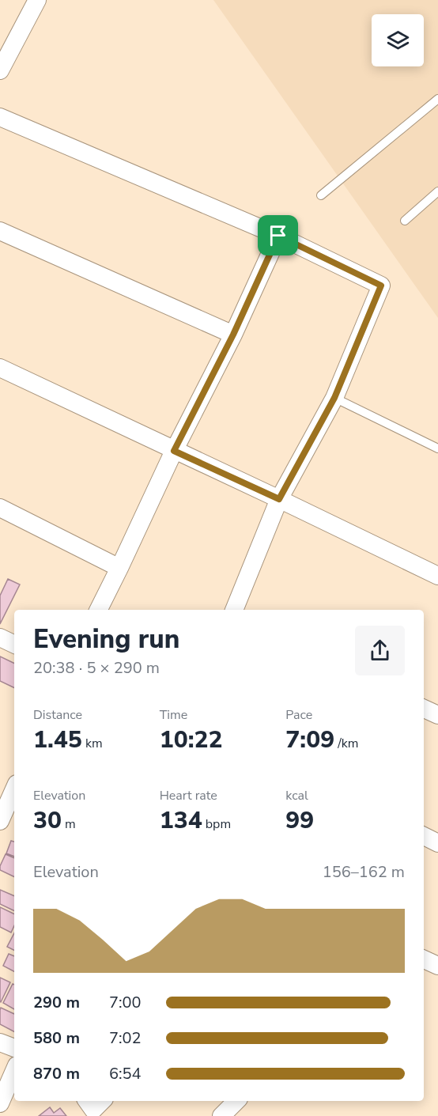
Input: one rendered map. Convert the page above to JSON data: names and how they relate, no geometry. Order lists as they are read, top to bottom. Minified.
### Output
{"page":{"heading":["Evening run","20:38 · 5 × 290 m"],"stats":[["Distance","1.45 km"],["Time","10:22"],["Pace","7:09 /km"],["Elevation","30 m"],["Heart rate","134 bpm"],["kcal","99"]],"chart":["Elevation","156–162 m"],"list":[{"name":"290 m","note":"7:00"},{"name":"580 m","note":"7:02"},{"name":"870 m","note":"6:54"}]}}
